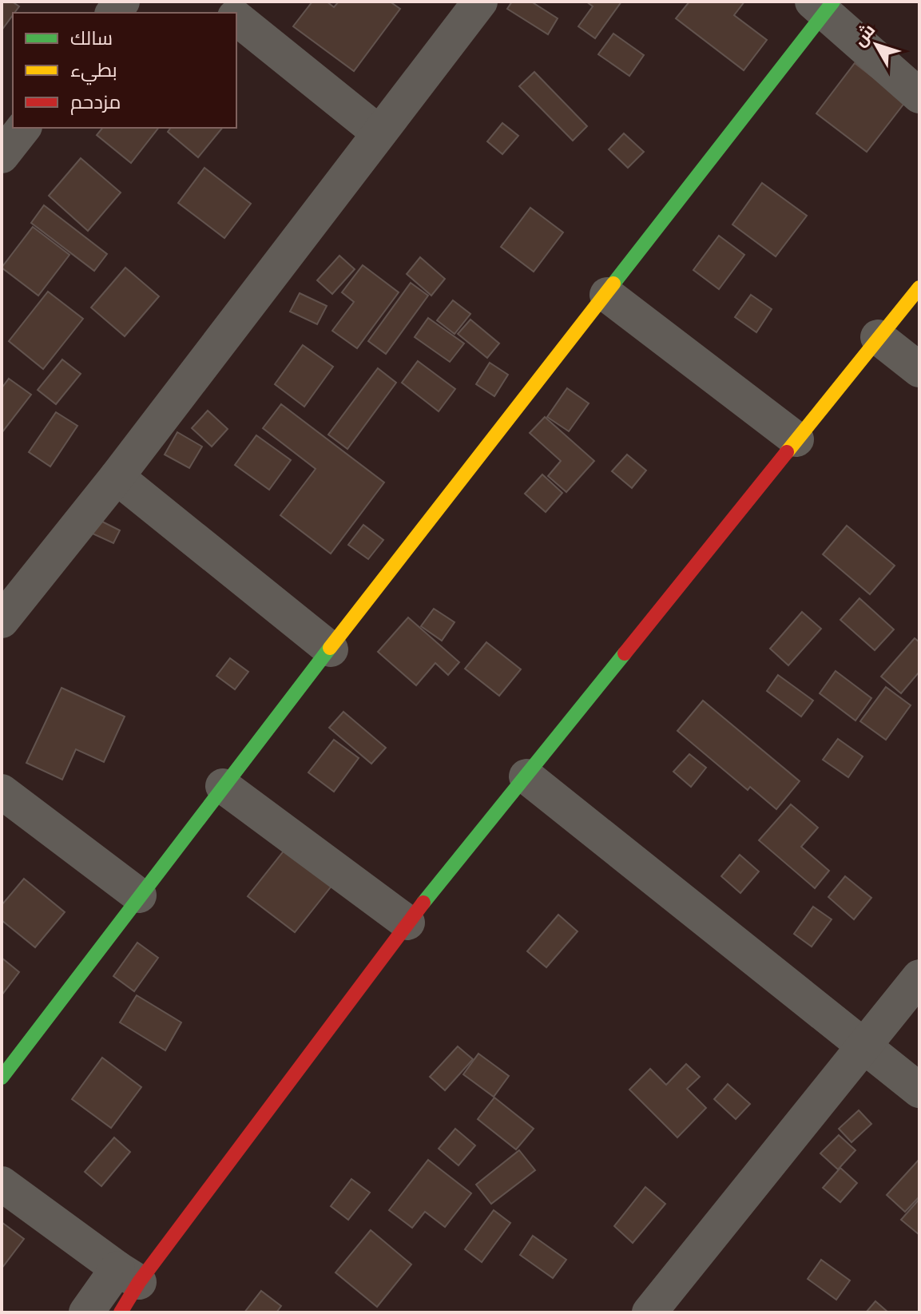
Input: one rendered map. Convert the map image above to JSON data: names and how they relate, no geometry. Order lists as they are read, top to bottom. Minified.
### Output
{"legend":["سالك","بطيء","مزدحم"],"north":"top left"}
